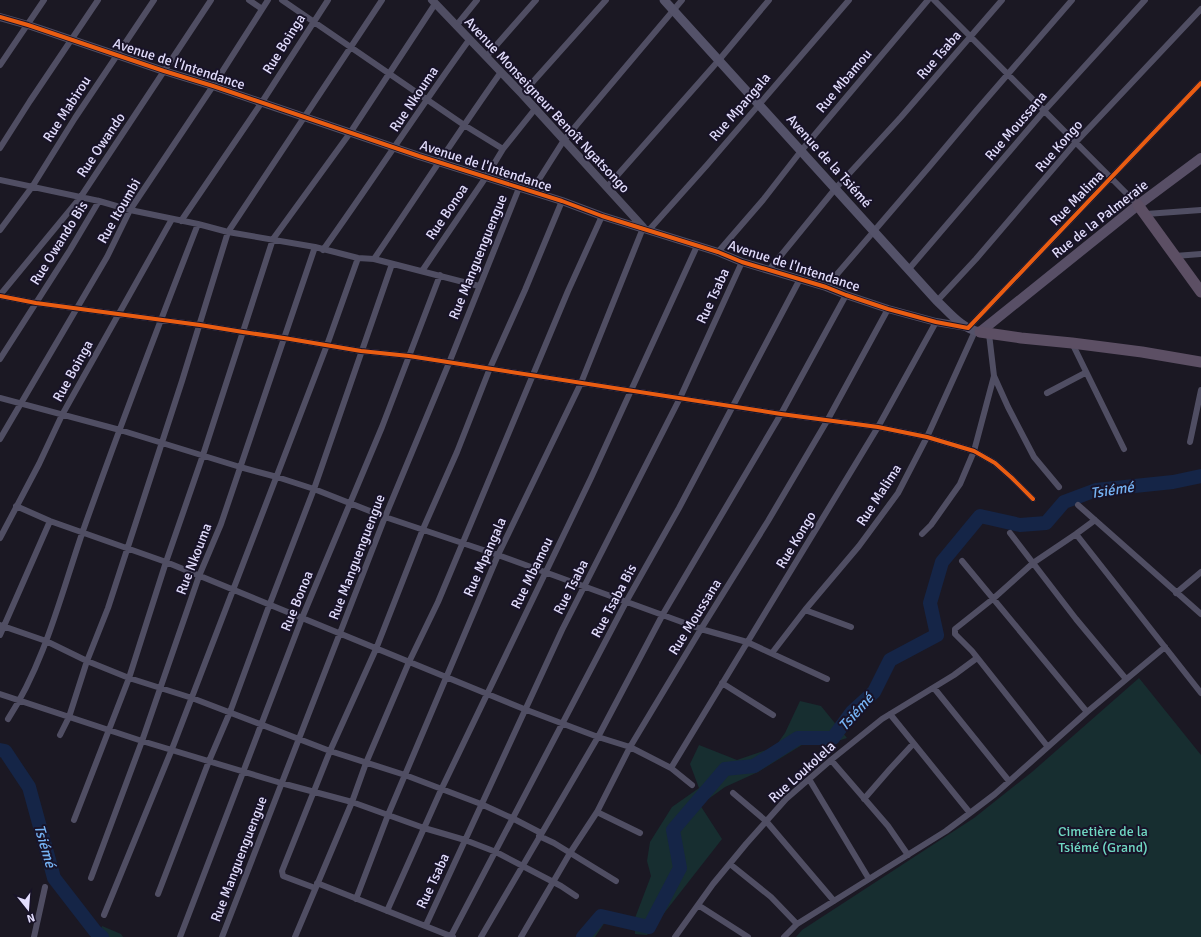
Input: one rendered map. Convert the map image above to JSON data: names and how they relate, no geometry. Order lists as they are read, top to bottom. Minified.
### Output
{"streets":{"main road":["Avenue de la Tsiémé","Rue de la Palmeraie"],"street":["Rue Boinga","Rue Tsaba","Avenue de l'Intendance","Rue Mbamou","Rue Nkouma","Avenue Monseigneur Benoît Ngatsongo","Rue Mpangala","Rue Mabirou","Rue Moussana","Rue Owando","Rue Kongo","Rue Malima","Rue Itoumbi","Rue Bonoa","Rue Owando Bis","Rue Manguenguengue","Rue Tsaba Bis","Rue Loukolela"]},"crossings":[["Rue Boinga","Avenue de l'Intendance"],["Rue Tsaba","Avenue de l'Intendance"],["Rue Tsaba","Avenue de la Tsiémé"],["Avenue de l'Intendance","Rue Mbamou"],["Avenue de l'Intendance","Rue Nkouma"],["Avenue de l'Intendance","Avenue Monseigneur Benoît Ngatsongo"],["Avenue de l'Intendance","Rue Mpangala"],["Avenue de l'Intendance","Rue Mabirou"],["Avenue de l'Intendance","Rue Moussana"],["Avenue de l'Intendance","Rue Owando"],["Avenue de l'Intendance","Rue Kongo"],["Avenue de l'Intendance","Avenue de la Tsiémé"],["Avenue de l'Intendance","Rue Malima"],["Avenue de l'Intendance","Rue Itoumbi"],["Avenue de l'Intendance","Rue Bonoa"],["Avenue de l'Intendance","Rue de la Palmeraie"],["Avenue de l'Intendance","Rue Manguenguengue"],["Avenue de l'Intendance","Rue Tsaba Bis"],["Rue Mbamou","Avenue de la Tsiémé"],["Rue Nkouma","Avenue Monseigneur Benoît Ngatsongo"],["Avenue Monseigneur Benoît Ngatsongo","Rue Mpangala"],["Avenue Monseigneur Benoît Ngatsongo","Rue Bonoa"],["Rue Mpangala","Avenue de la Tsiémé"],["Rue Moussana","Avenue de la Tsiémé"],["Rue Kongo","Avenue de la Tsiémé"],["Avenue de la Tsiémé","Rue Malima"],["Avenue de la Tsiémé","Rue de la Palmeraie"],["Rue Malima","Rue de la Palmeraie"]],"water":["Tsiémé"],"parks":["Cimetière de la Tsiémé (Grand)"],"north":"bottom"}
